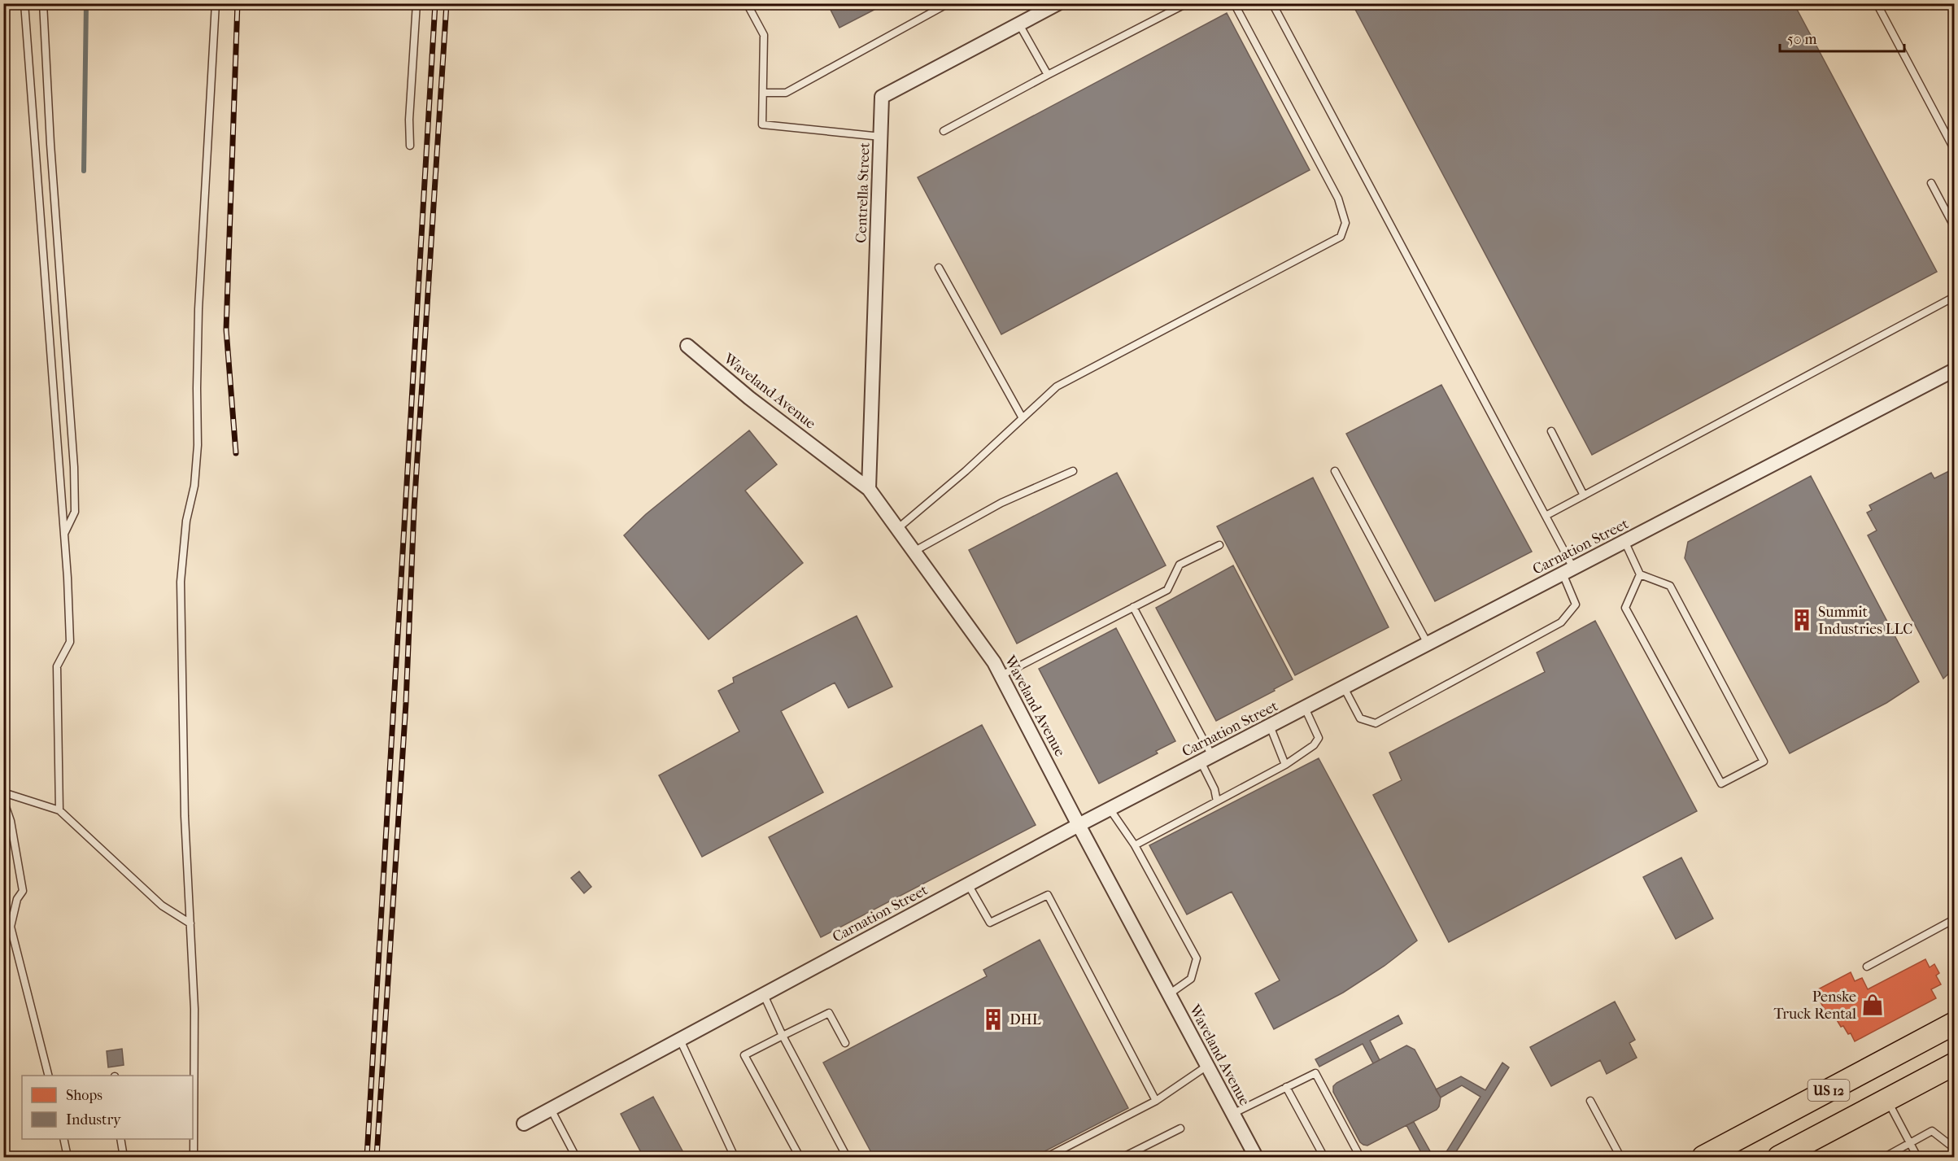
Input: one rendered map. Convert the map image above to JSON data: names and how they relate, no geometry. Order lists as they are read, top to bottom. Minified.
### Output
{"streets":{"main road":["US 12"],"street":["Centrella Street","Waveland Avenue","Carnation Street"]},"crossings":[["Centrella Street","Waveland Avenue"],["Waveland Avenue","Carnation Street"]],"places":{"building":["Summit Industries LLC","DHL"],"shop":["Penske Truck Rental"]},"legend":["Shops","Industry"],"scale_bar":"50 m"}
